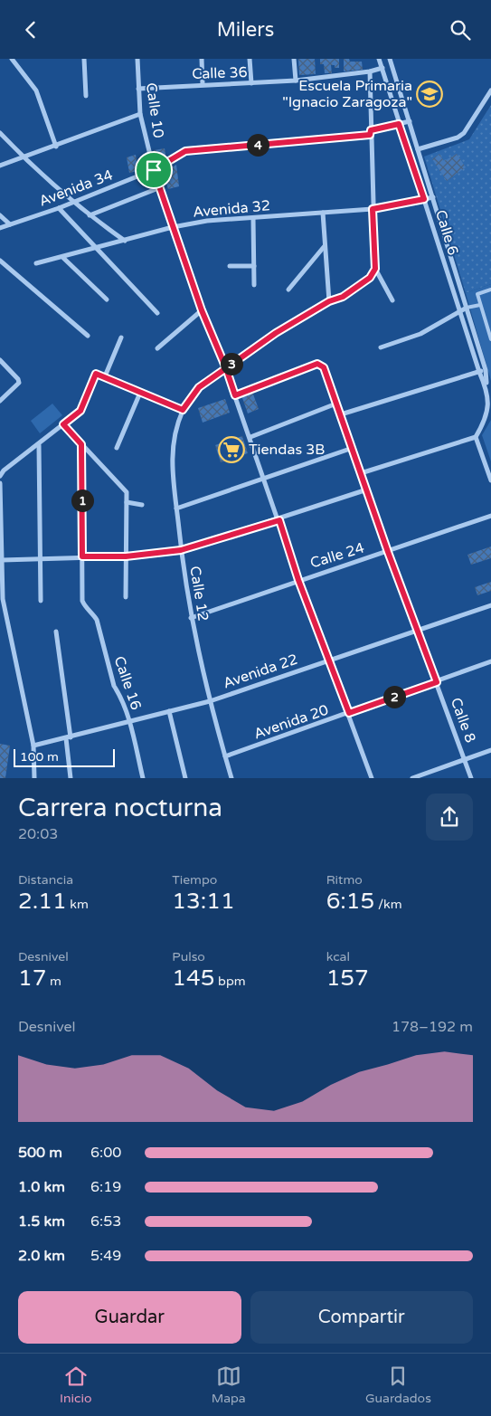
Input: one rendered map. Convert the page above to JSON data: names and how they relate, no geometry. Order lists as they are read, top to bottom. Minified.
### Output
{"streets":{"street":["Calle 36","Calle 10","Avenida 34","Avenida 32","Calle 6","Calle 24","Calle 12","Avenida 22","Calle 16","Calle 8","Avenida 20"]},"crossings":[["Calle 36","Calle 10"],["Calle 36","Calle 6"],["Calle 10","Avenida 34"],["Calle 10","Avenida 32"],["Calle 10","Calle 24"],["Calle 10","Calle 12"],["Calle 10","Avenida 22"],["Calle 10","Calle 8"],["Calle 10","Avenida 20"],["Avenida 34","Calle 6"],["Avenida 32","Calle 6"],["Calle 24","Calle 12"],["Calle 24","Calle 8"],["Calle 12","Avenida 22"],["Calle 12","Avenida 20"],["Avenida 22","Calle 16"],["Avenida 22","Calle 8"],["Calle 8","Avenida 20"]],"places":{"school or university":["Escuela Primaria \"Ignacio Zaragoza\""],"supermarket":["Tiendas 3B"]},"scale_bar":"100 m","page":{"header":"Milers","pins":["4","3","1","2"],"scale":"100 m","heading":["Carrera nocturna","20:03"],"stats":[["Distancia","2.11 km"],["Tiempo","13:11"],["Ritmo","6:15 /km"],["Desnivel","17 m"],["Pulso","145 bpm"],["kcal","157"]],"chart":["Desnivel","178–192 m"],"list":[{"name":"500 m","note":"6:00"},{"name":"1.0 km","note":"6:19"},{"name":"1.5 km","note":"6:53"},{"name":"2.0 km","note":"5:49"}],"buttons":["Guardar","Compartir"],"tabs":["Inicio","Mapa","Guardados"]}}
